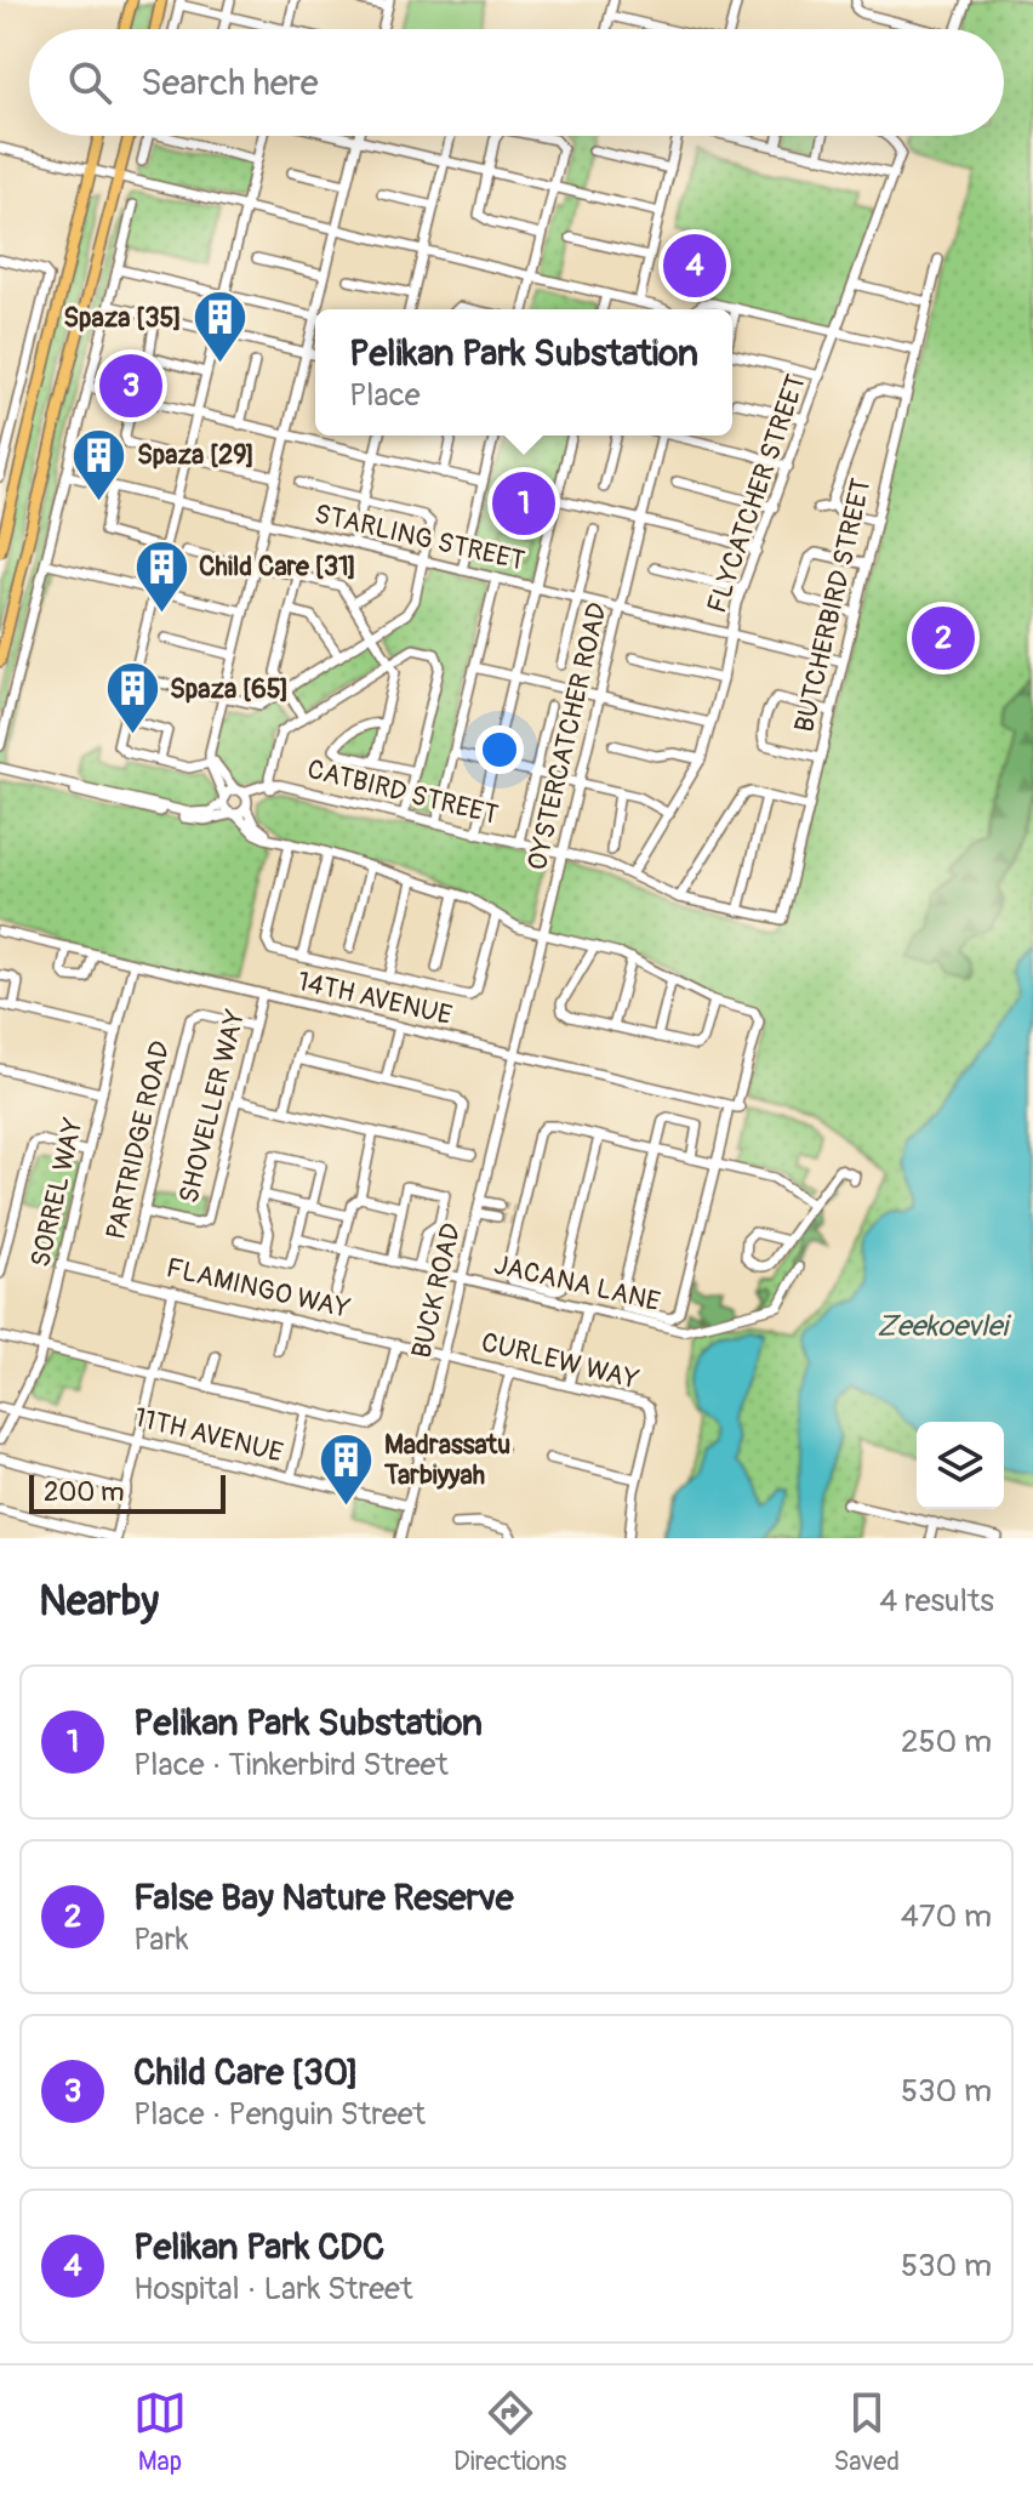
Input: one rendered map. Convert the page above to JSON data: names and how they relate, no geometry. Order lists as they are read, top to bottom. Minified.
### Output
{"streets":{"street":["FLYCATCHER STREET","STARLING STREET","BUTCHERBIRD STREET","OYSTERCATCHER ROAD","CATBIRD STREET","14TH AVENUE","SHOVELLER WAY","PARTRIDGE ROAD","SORREL WAY","JACANA LANE","FLAMINGO WAY","BUCK ROAD","CURLEW WAY","11TH AVENUE"]},"crossings":[["FLYCATCHER STREET","STARLING STREET"],["FLYCATCHER STREET","CATBIRD STREET"],["STARLING STREET","BUTCHERBIRD STREET"],["STARLING STREET","OYSTERCATCHER ROAD"],["BUTCHERBIRD STREET","CATBIRD STREET"],["OYSTERCATCHER ROAD","CATBIRD STREET"],["OYSTERCATCHER ROAD","14TH AVENUE"],["OYSTERCATCHER ROAD","BUCK ROAD"],["14TH AVENUE","SHOVELLER WAY"],["14TH AVENUE","SORREL WAY"],["14TH AVENUE","BUCK ROAD"],["SHOVELLER WAY","PARTRIDGE ROAD"],["PARTRIDGE ROAD","FLAMINGO WAY"],["SORREL WAY","FLAMINGO WAY"],["SORREL WAY","11TH AVENUE"],["JACANA LANE","BUCK ROAD"],["FLAMINGO WAY","BUCK ROAD"],["FLAMINGO WAY","CURLEW WAY"],["BUCK ROAD","CURLEW WAY"],["BUCK ROAD","11TH AVENUE"]],"water":["Zeekoevlei"],"places":{"building":["Spaza [35]","Spaza [29]","Child Care [31]","Spaza [65]","Madrassatu Tarbiyyah"]},"scale_bar":"200 m","page":{"search":"Search here","pins":["4","3","1","2"],"popup":["Pelikan Park Substation","Place"],"scale":"200 m","heading":["Nearby","4 results"],"list":[{"mark":"1","name":"Pelikan Park Substation","note":"Place · Tinkerbird Street","value":"250 m"},{"mark":"2","name":"False Bay Nature Reserve","note":"Park","value":"470 m"},{"mark":"3","name":"Child Care [30]","note":"Place · Penguin Street","value":"530 m"},{"mark":"4","name":"Pelikan Park CDC","note":"Hospital · Lark Street","value":"530 m"}],"nav":["Map","Directions","Saved"]}}
